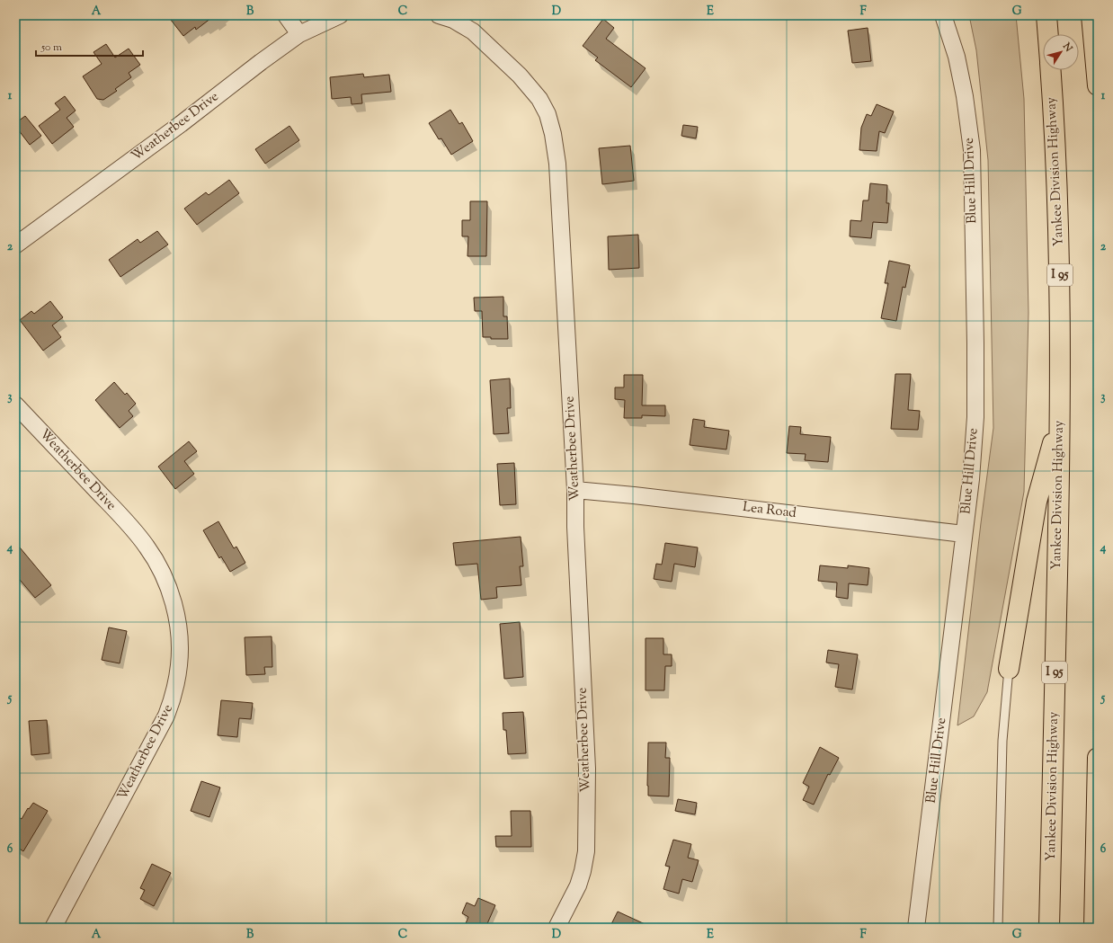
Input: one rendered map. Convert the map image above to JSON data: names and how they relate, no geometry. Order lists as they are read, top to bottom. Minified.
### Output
{"streets":{"highway":["Yankee Division Highway","I 95"],"street":["Weatherbee Drive","Blue Hill Drive","Lea Road"]},"crossings":[["Weatherbee Drive","Lea Road"],["Blue Hill Drive","Lea Road"]],"scale_bar":"50 m","north":"top right","grid":{"columns":["A","B","C","D","E","F","G"],"rows":["1","2","3","4","5","6"]}}
